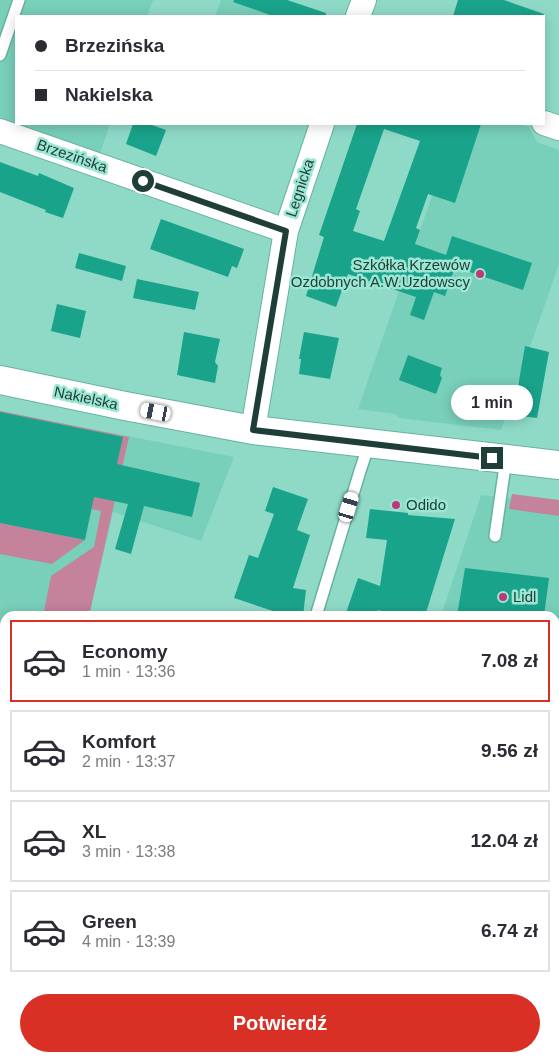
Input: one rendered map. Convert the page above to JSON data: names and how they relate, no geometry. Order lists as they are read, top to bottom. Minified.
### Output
{"streets":{"main road":["Nakielska"],"street":["Brzezińska","Legnicka"]},"crossings":[["Brzezińska","Legnicka"],["Legnicka","Nakielska"]],"places":["Szkółka Krzewów Ozdobnych A.W.Uzdowscy","Odido","Lidl"],"page":{"banner":["Brzezińska","Nakielska"],"bubble":"1 min","list":[{"name":"Economy","note":"1 min · 13:36","value":"7.08 zł"},{"name":"Komfort","note":"2 min · 13:37","value":"9.56 zł"},{"name":"XL","note":"3 min · 13:38","value":"12.04 zł"},{"name":"Green","note":"4 min · 13:39","value":"6.74 zł"}],"buttons":"Potwierdź"}}
